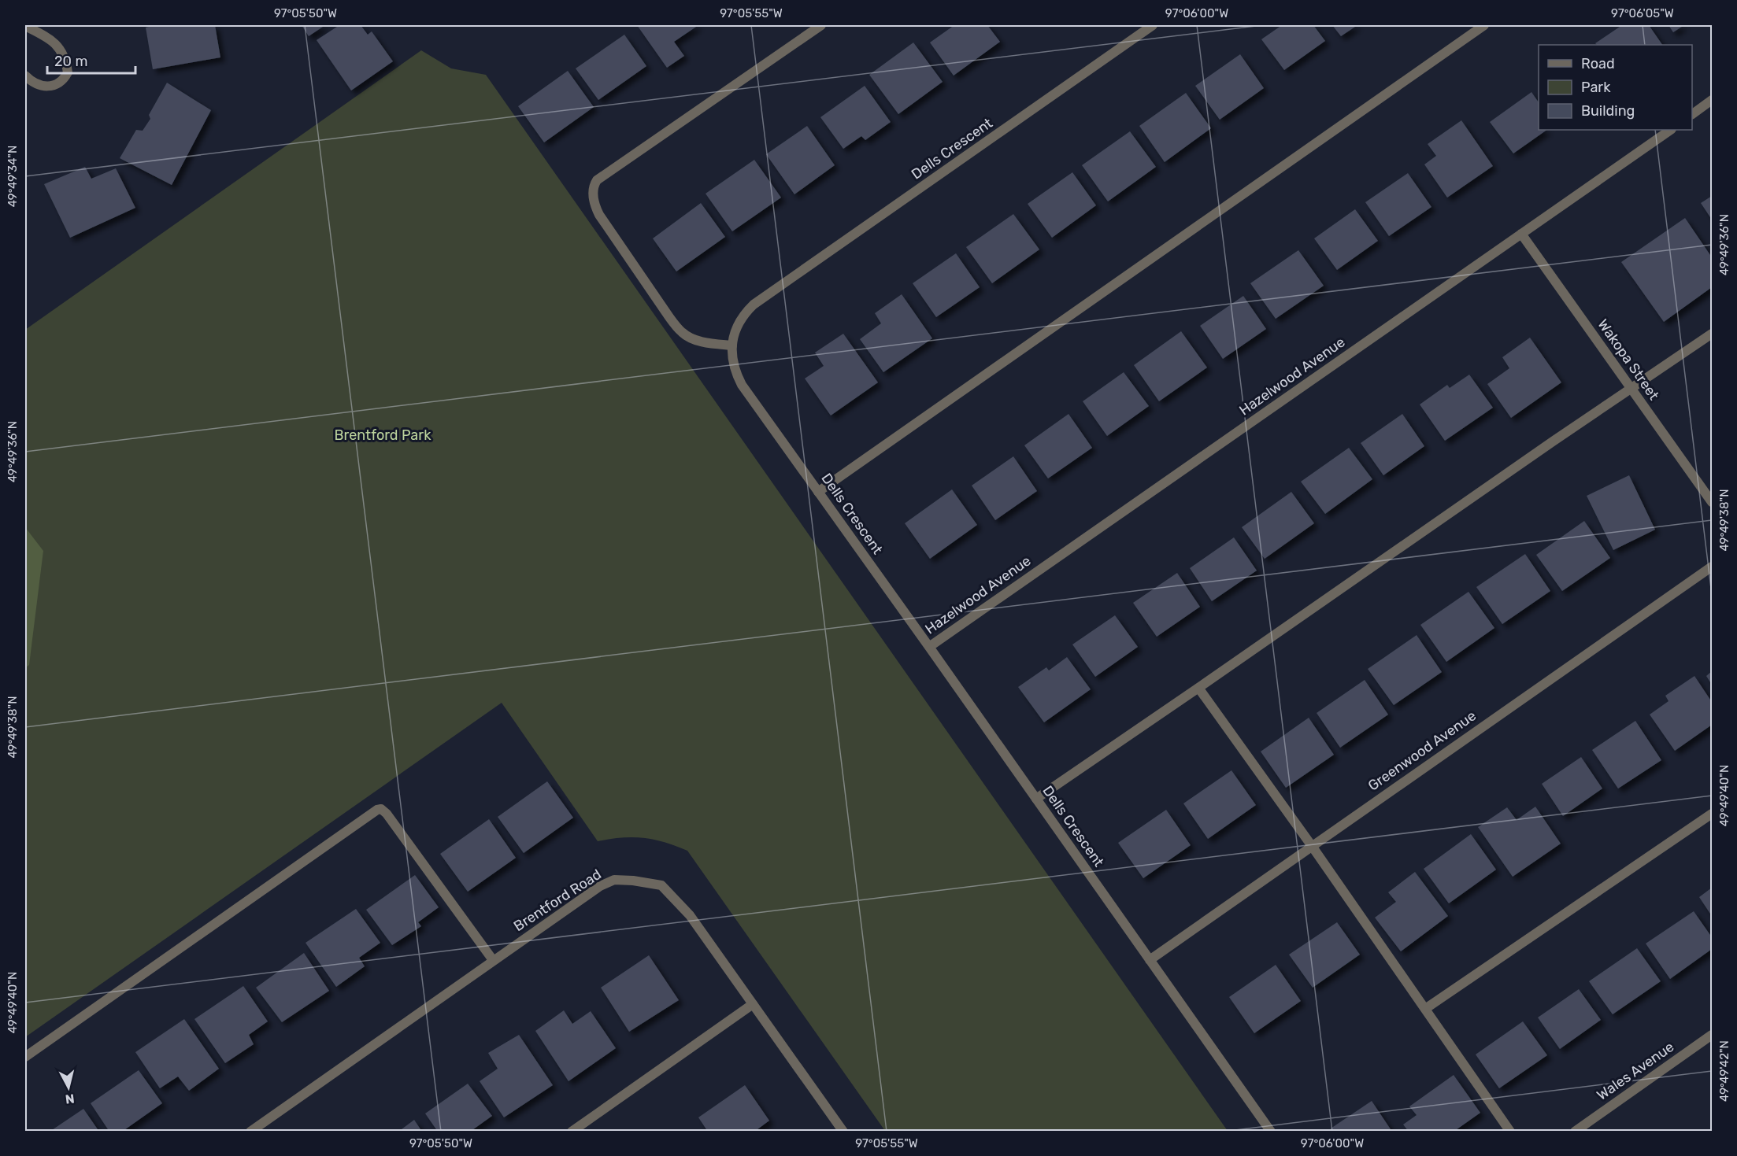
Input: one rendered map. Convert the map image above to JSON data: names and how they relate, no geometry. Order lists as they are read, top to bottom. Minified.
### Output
{"streets":{"street":["Dells Crescent","Wakopa Street","Hazelwood Avenue","Greenwood Avenue","Brentford Road","Wales Avenue"]},"crossings":[["Dells Crescent","Hazelwood Avenue"],["Dells Crescent","Greenwood Avenue"],["Wakopa Street","Hazelwood Avenue"]],"parks":["Brentford Park"],"legend":["Road","Park","Building"],"scale_bar":"20 m","north":"bottom","coordinates":["97°05'50\"W","97°05'55\"W","97°06'00\"W","97°06'05\"W","49°49'34\"N","49°49'36\"N","49°49'38\"N","49°49'40\"N","49°49'42\"N"]}
